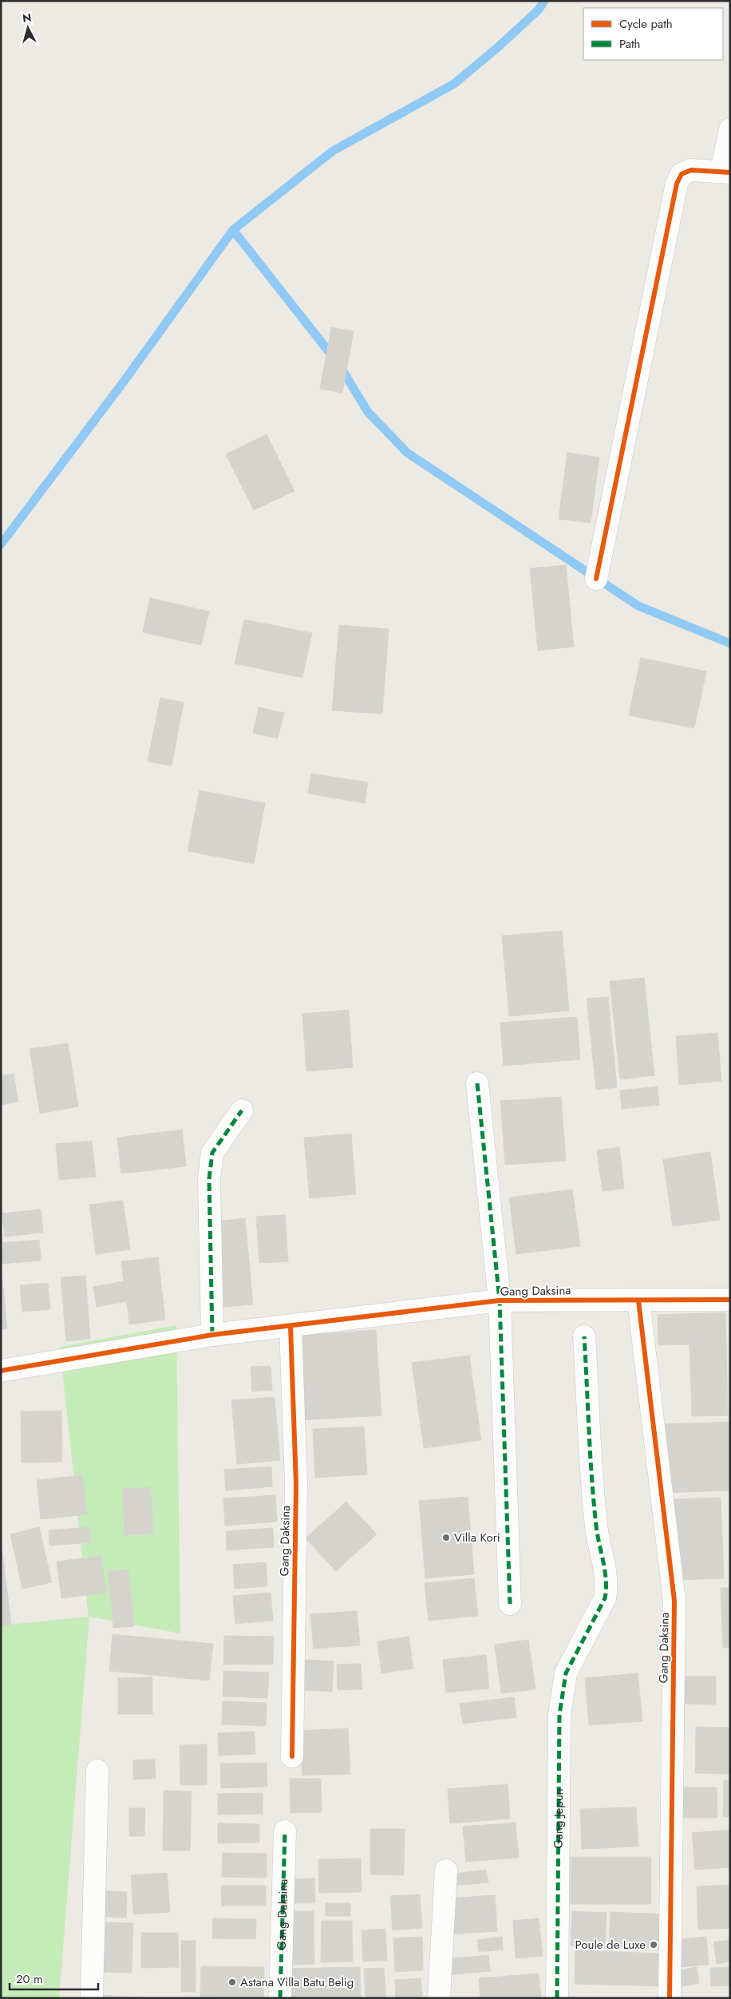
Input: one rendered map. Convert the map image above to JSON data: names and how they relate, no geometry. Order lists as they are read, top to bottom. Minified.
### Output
{"streets":{"street":["Gang Daksina","Gang Jepun"]},"places":["Villa Kori","Poule de Luxe","Astana Villa Batu Belig"],"legend":["Cycle path","Path"],"scale_bar":"20 m","north":"top"}
